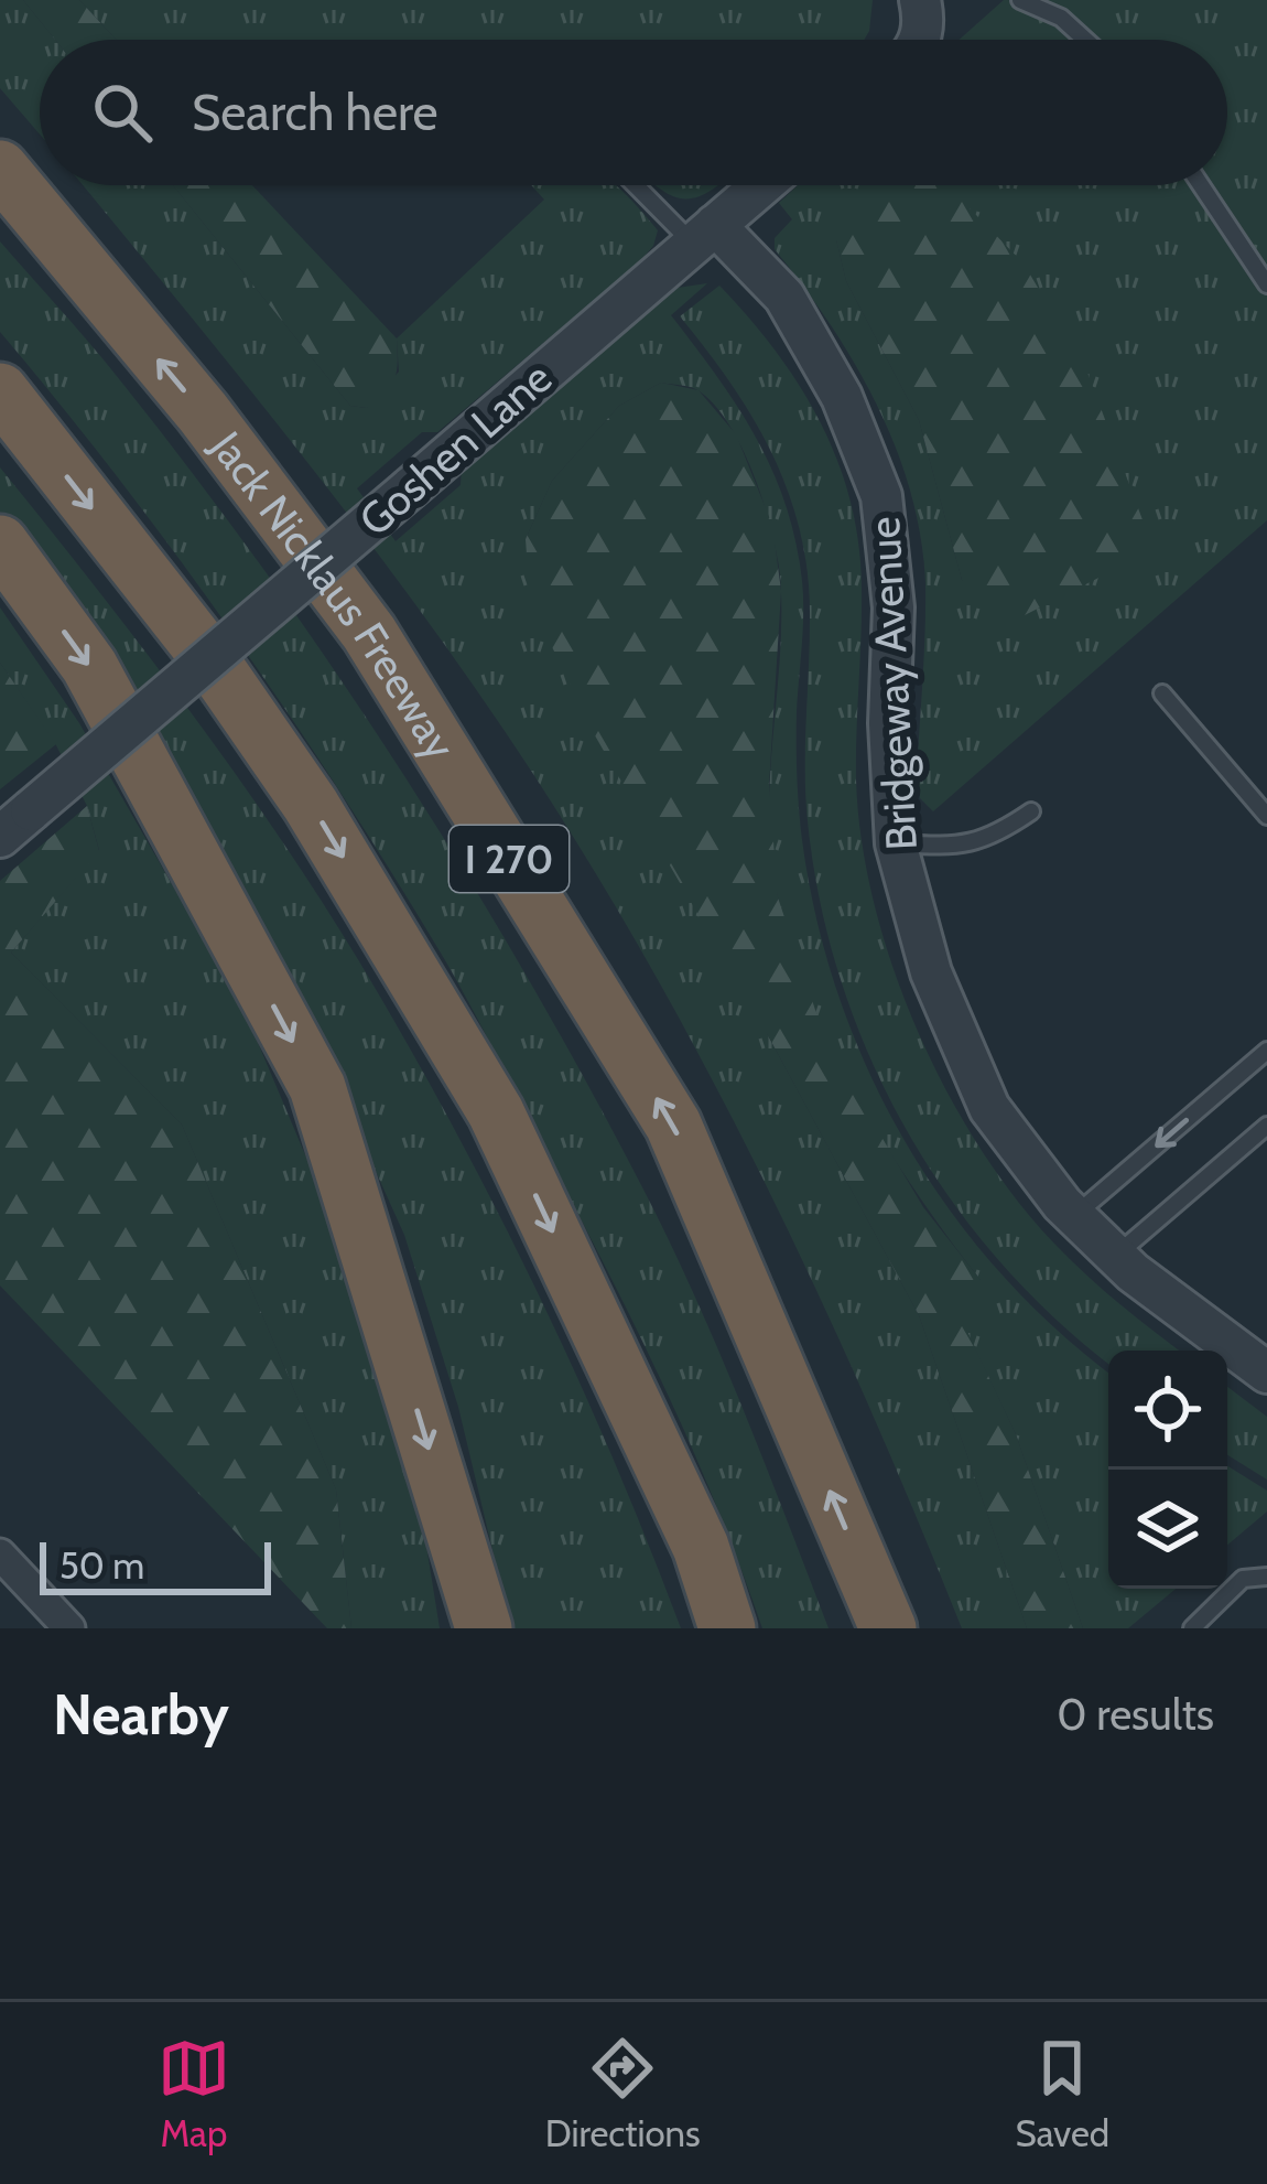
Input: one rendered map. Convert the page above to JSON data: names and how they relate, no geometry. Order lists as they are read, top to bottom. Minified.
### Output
{"streets":{"highway":["Jack Nicklaus Freeway","I 270"],"street":["Goshen Lane","Bridgeway Avenue"]},"crossings":[["Goshen Lane","Bridgeway Avenue"]],"scale_bar":"50 m","page":{"search":"Search here","scale":"50 m","heading":["Nearby","0 results"],"nav":["Map","Directions","Saved"]}}
